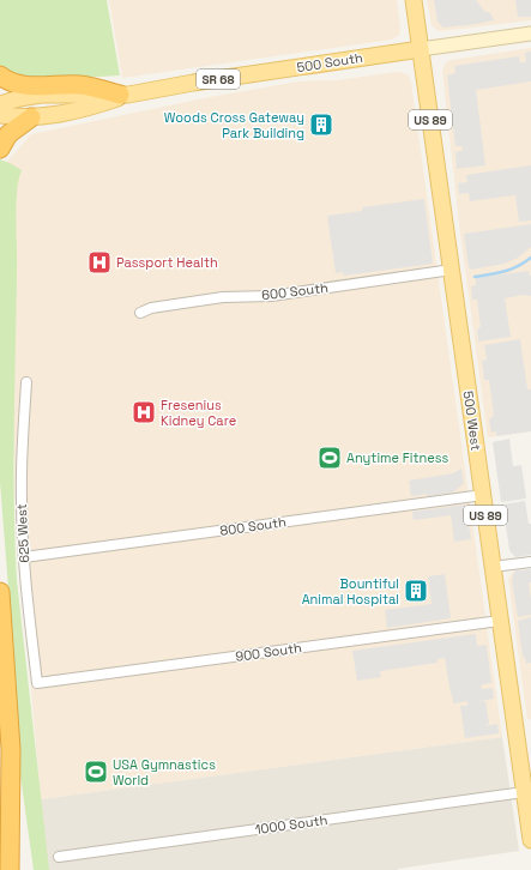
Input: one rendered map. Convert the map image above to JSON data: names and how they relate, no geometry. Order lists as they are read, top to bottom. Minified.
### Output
{"streets":{"main road":["500 South","SR 68","US 89","500 West"],"street":["600 South","800 South","625 West","900 South","1000 South"]},"crossings":[["500 South","500 West"],["600 South","500 West"],["500 West","800 South"],["500 West","900 South"],["500 West","1000 South"],["800 South","625 West"],["625 West","900 South"]],"places":{"building":["Woods Cross Gateway Park Building","Bountiful Animal Hospital"],"hospital":["Passport Health","Fresenius Kidney Care"],"sports":["Anytime Fitness","USA Gymnastics World"]}}
